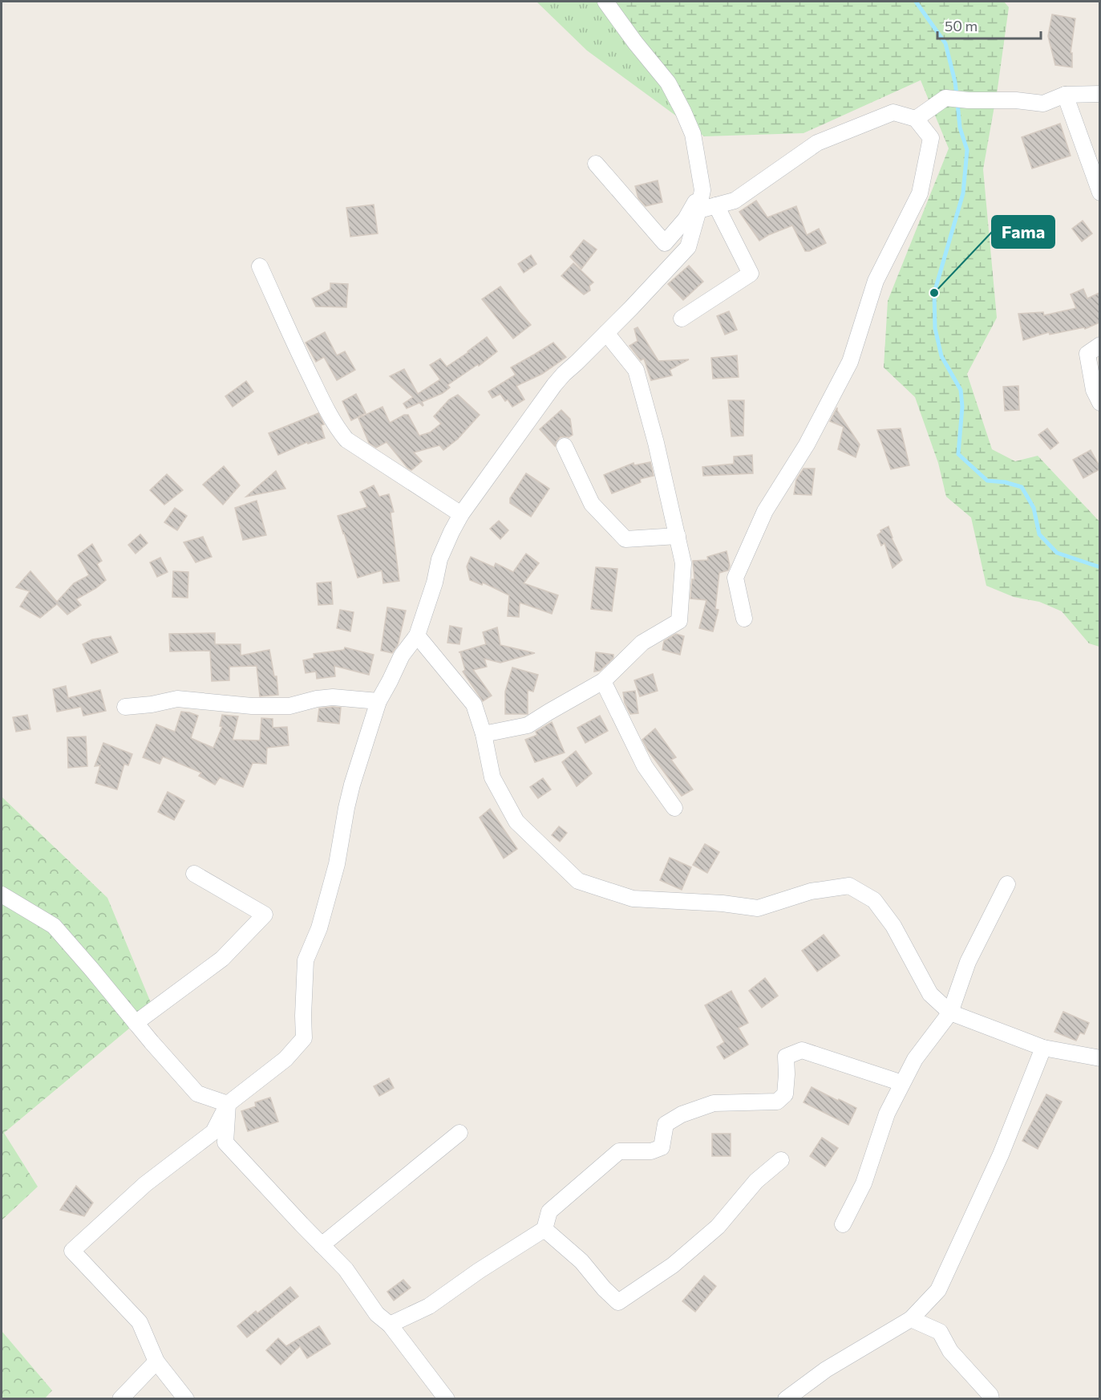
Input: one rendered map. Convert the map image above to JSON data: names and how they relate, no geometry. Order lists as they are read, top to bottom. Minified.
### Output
{"places":["Fama"],"scale_bar":"50 m"}
